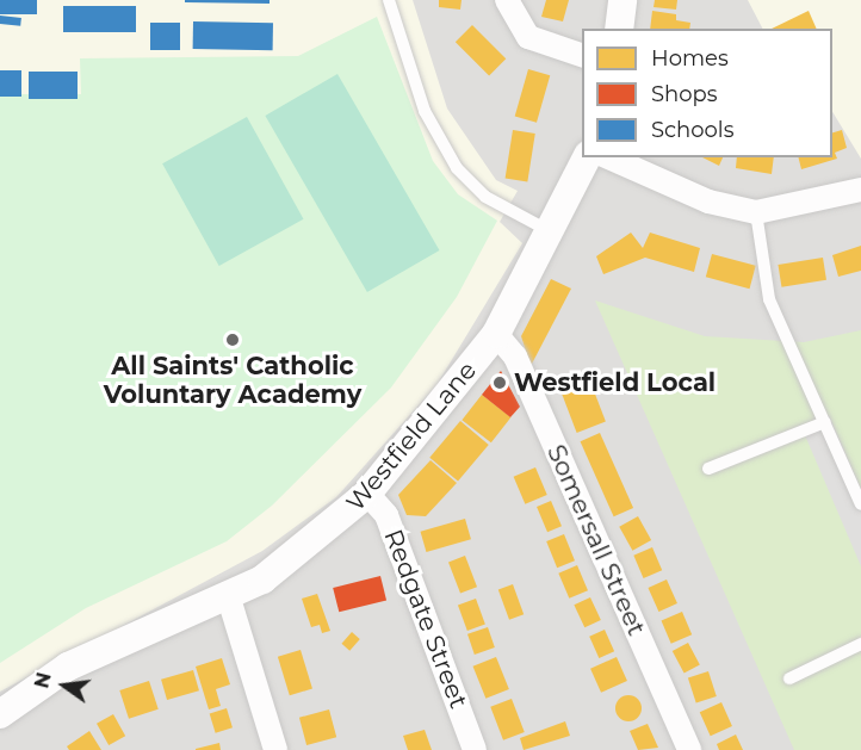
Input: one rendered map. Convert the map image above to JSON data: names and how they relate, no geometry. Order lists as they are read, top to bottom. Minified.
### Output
{"streets":{"street":["Westfield Lane","Somersall Street","Redgate Street"]},"crossings":[["Westfield Lane","Somersall Street"],["Westfield Lane","Redgate Street"]],"places":["All Saints' Catholic Voluntary Academy","Westfield Local"],"legend":["Homes","Shops","Schools"],"north":"left"}
